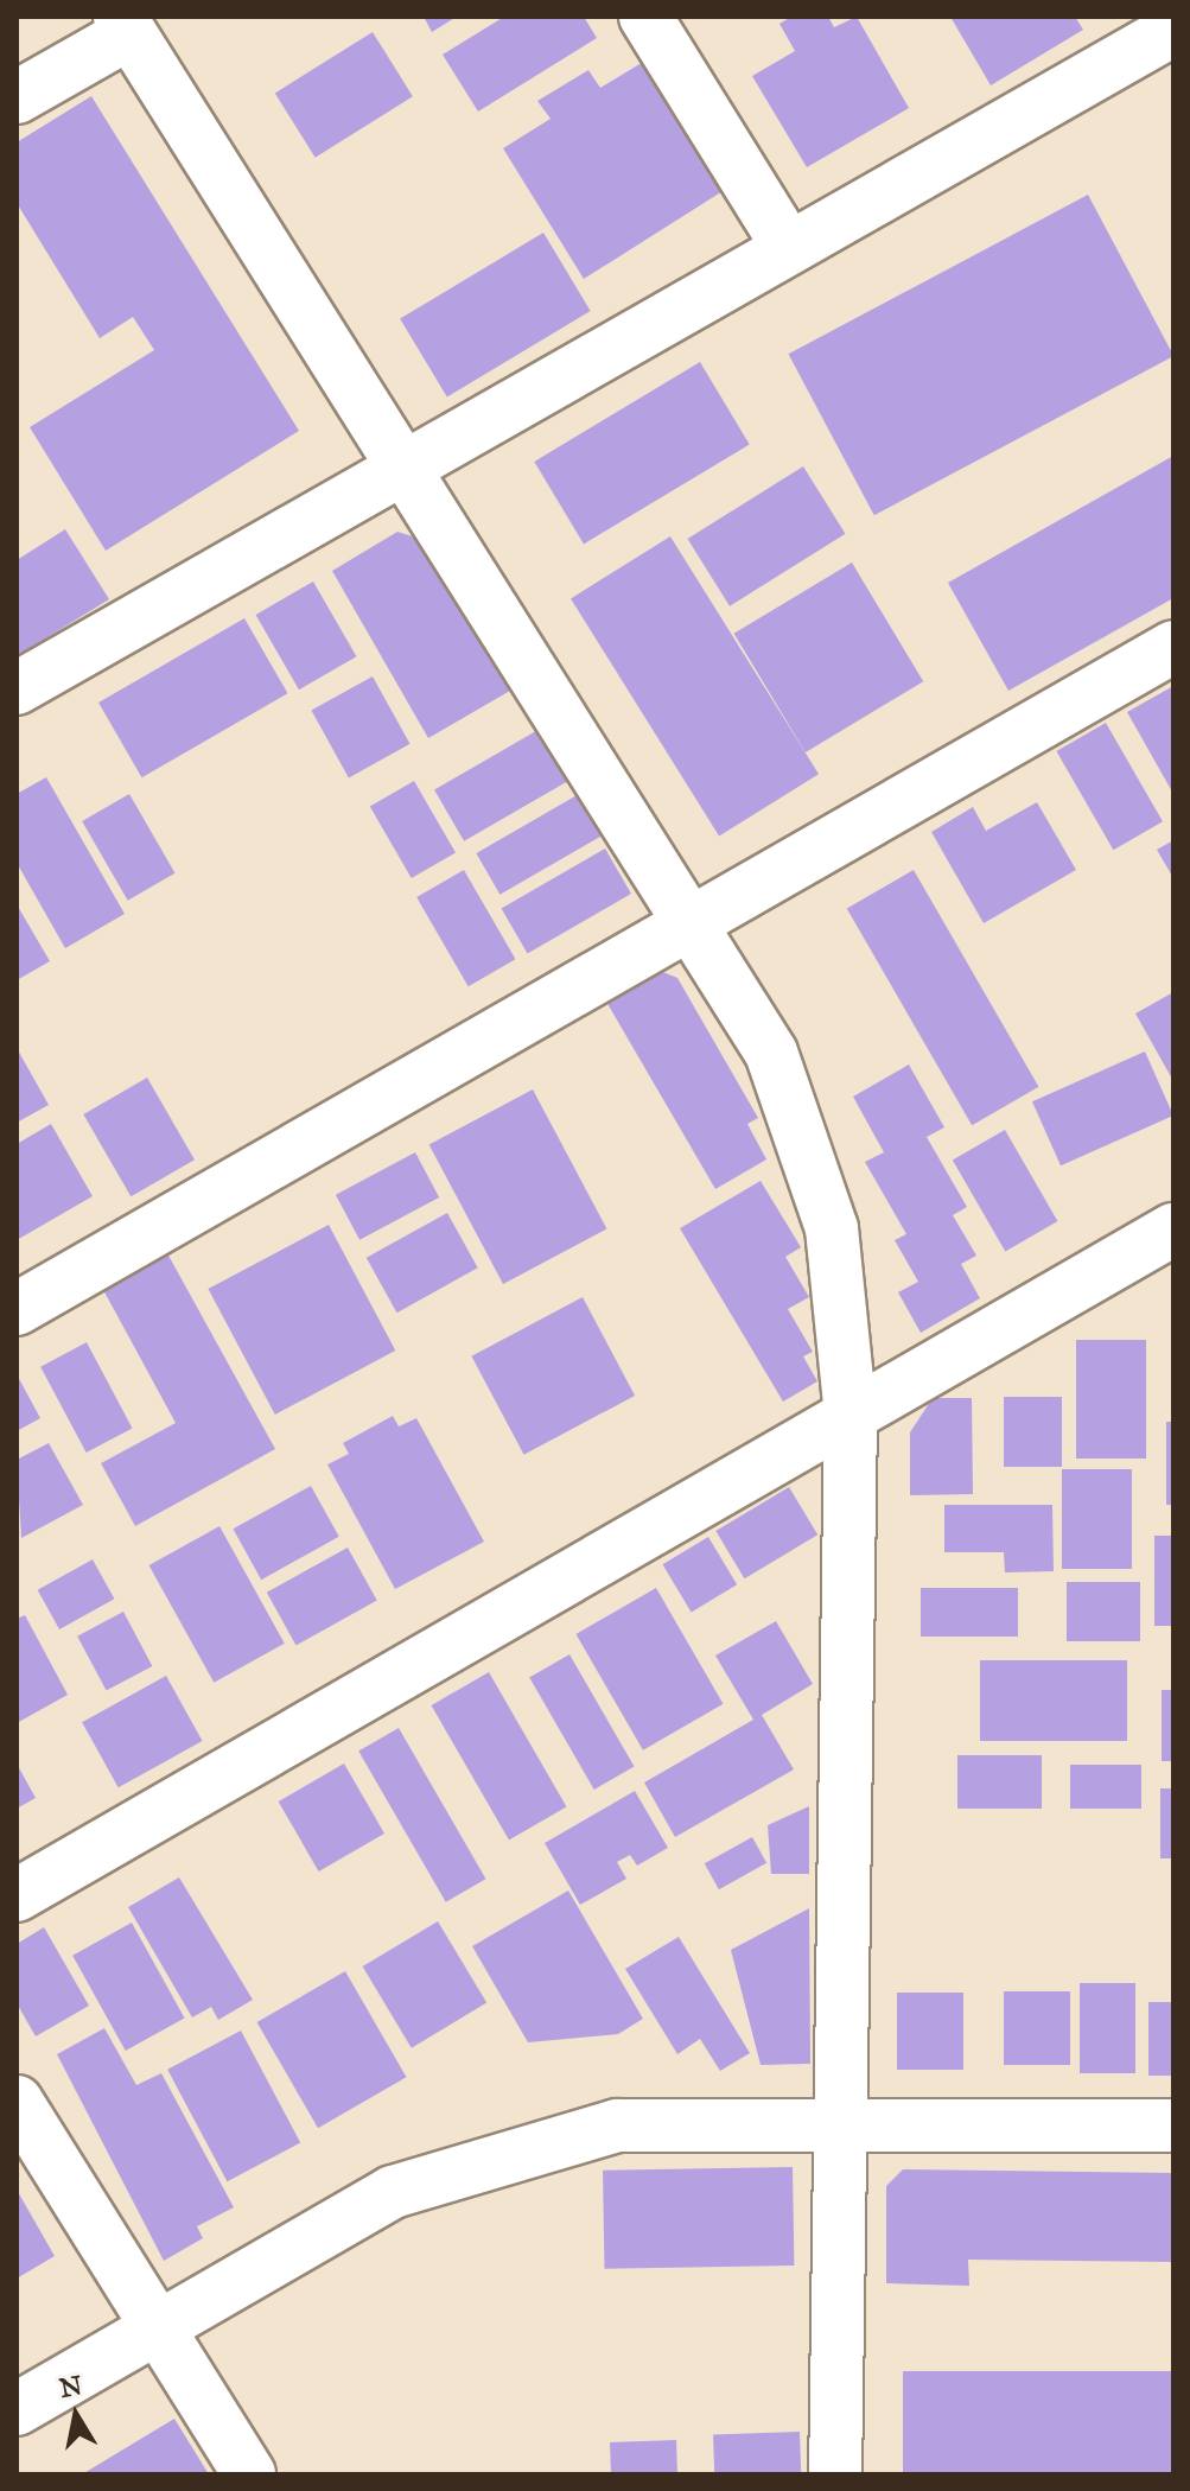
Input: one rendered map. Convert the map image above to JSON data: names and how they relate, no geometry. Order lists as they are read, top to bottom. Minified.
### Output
{"north":"top"}
